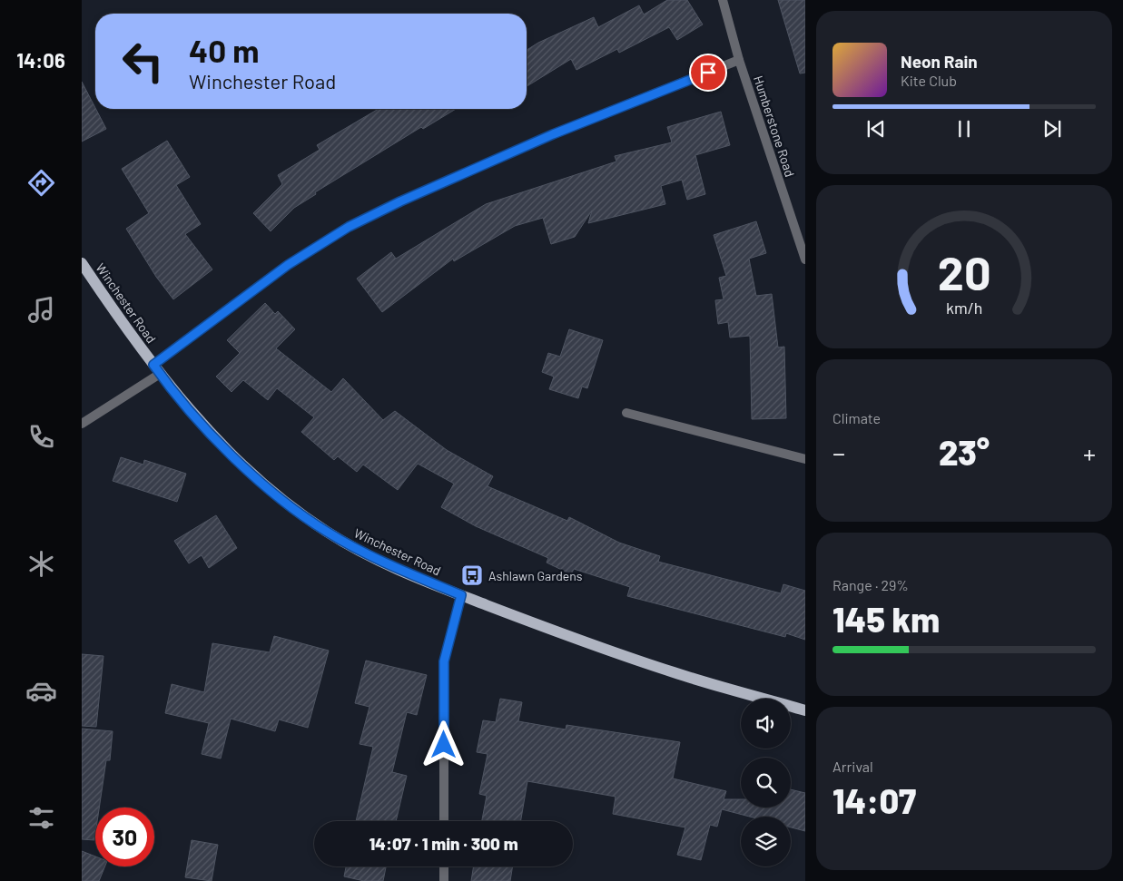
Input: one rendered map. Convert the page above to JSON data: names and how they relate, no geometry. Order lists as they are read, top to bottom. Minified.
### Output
{"streets":{"main road":["Winchester Road"],"street":["Humberstone Road"]},"places":{"bus stop":["Ashlawn Gardens"]},"page":{"tabs":"14:06","turn":["40 m","Winchester Road"],"song":["Neon Rain","Kite Club"],"tile":["Climate",["Range · 29%","145 km"],["Arrival","14:07"]],"heat":["−","23°","+"],"limit":"30","trip":"14:07 · 1 min · 300 m","gauge":["20","km/h"]}}
